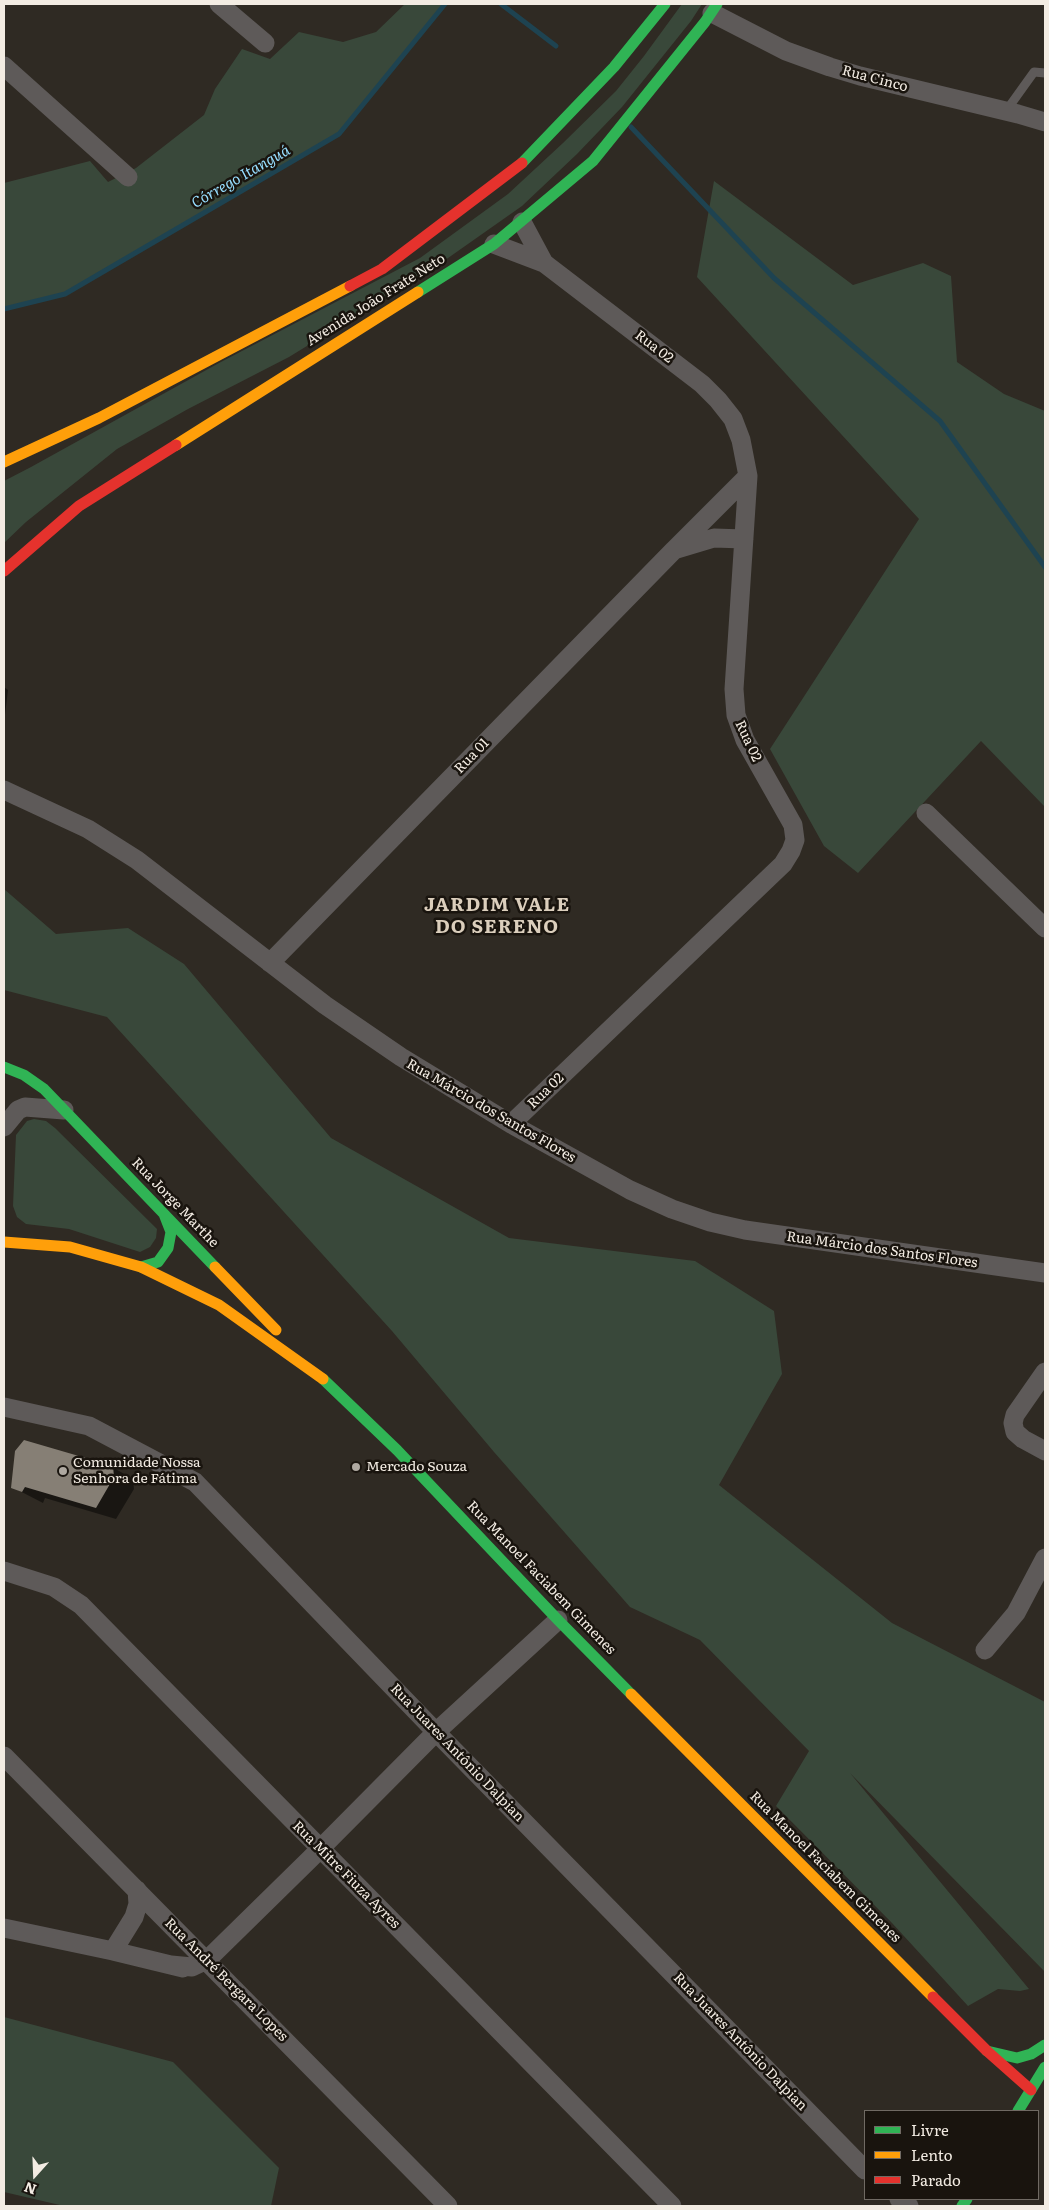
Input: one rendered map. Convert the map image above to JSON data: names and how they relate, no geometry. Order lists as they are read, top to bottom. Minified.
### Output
{"streets":{"street":["Rua Cinco","Avenida João Frate Neto","Rua 02","Rua 01","Rua Márcio dos Santos Flores","Rua Jorge Marthe","Rua Manoel Faciabem Gimenes","Rua Juares Antônio Dalpian","Rua Mitre Fiuza Ayres","Rua André Bergara Lopes"]},"crossings":[["Rua Cinco","Avenida João Frate Neto"],["Avenida João Frate Neto","Rua 02"],["Rua 02","Rua 01"],["Rua 02","Rua Márcio dos Santos Flores"],["Rua 01","Rua Márcio dos Santos Flores"],["Rua Jorge Marthe","Rua Manoel Faciabem Gimenes"]],"districts":["JARDIM VALE DO SERENO"],"water":["Córrego Itanguá"],"places":["Mercado Souza","Comunidade Nossa Senhora de Fátima"],"legend":["Livre","Lento","Parado"],"north":"bottom"}
